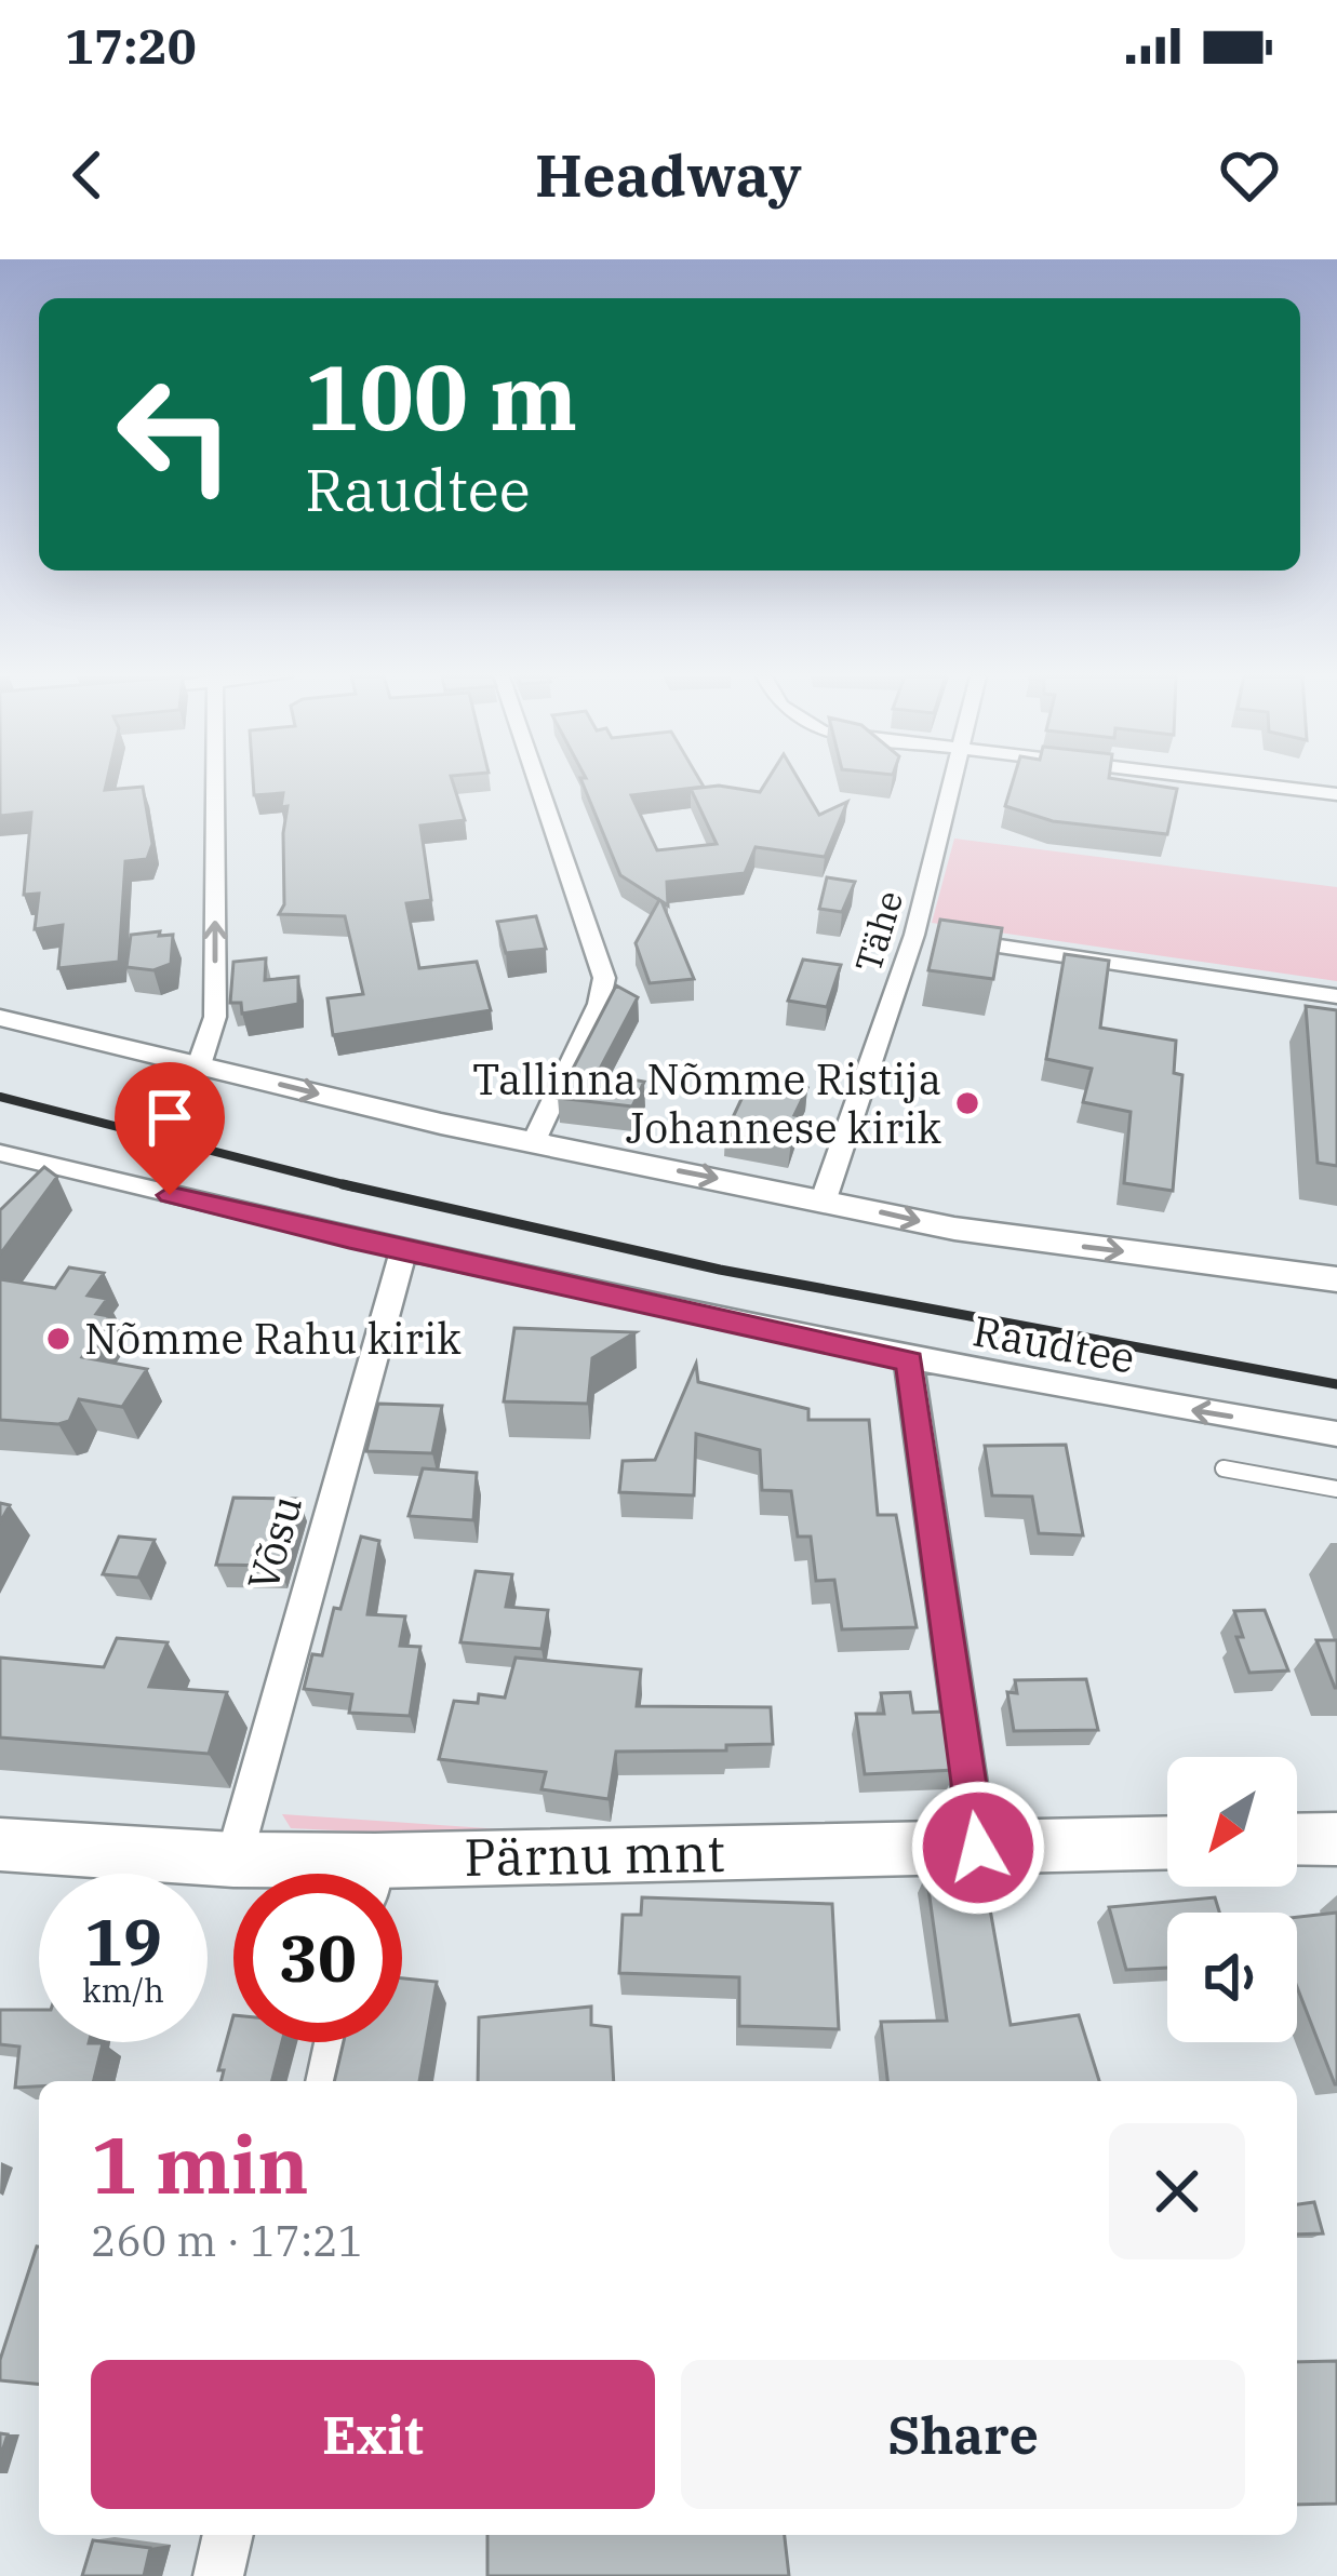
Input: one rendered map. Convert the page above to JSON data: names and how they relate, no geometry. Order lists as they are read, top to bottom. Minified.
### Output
{"streets":{"main road":["Pärnu mnt"],"street":["Tähe","Raudtee","Võsu"]},"crossings":[["Raudtee","Võsu"],["Võsu","Pärnu mnt"]],"places":["Tallinna Nõmme Ristija Johannese kirik","Nõmme Rahu kirik"],"north":"bottom left","page":{"status":"17:20","header":"Headway","turn":["100 m","Raudtee"],"speed":"19 km/h","limit":"30","heading":["1 min","260 m · 17:21"],"buttons":["Exit","Share"]}}
